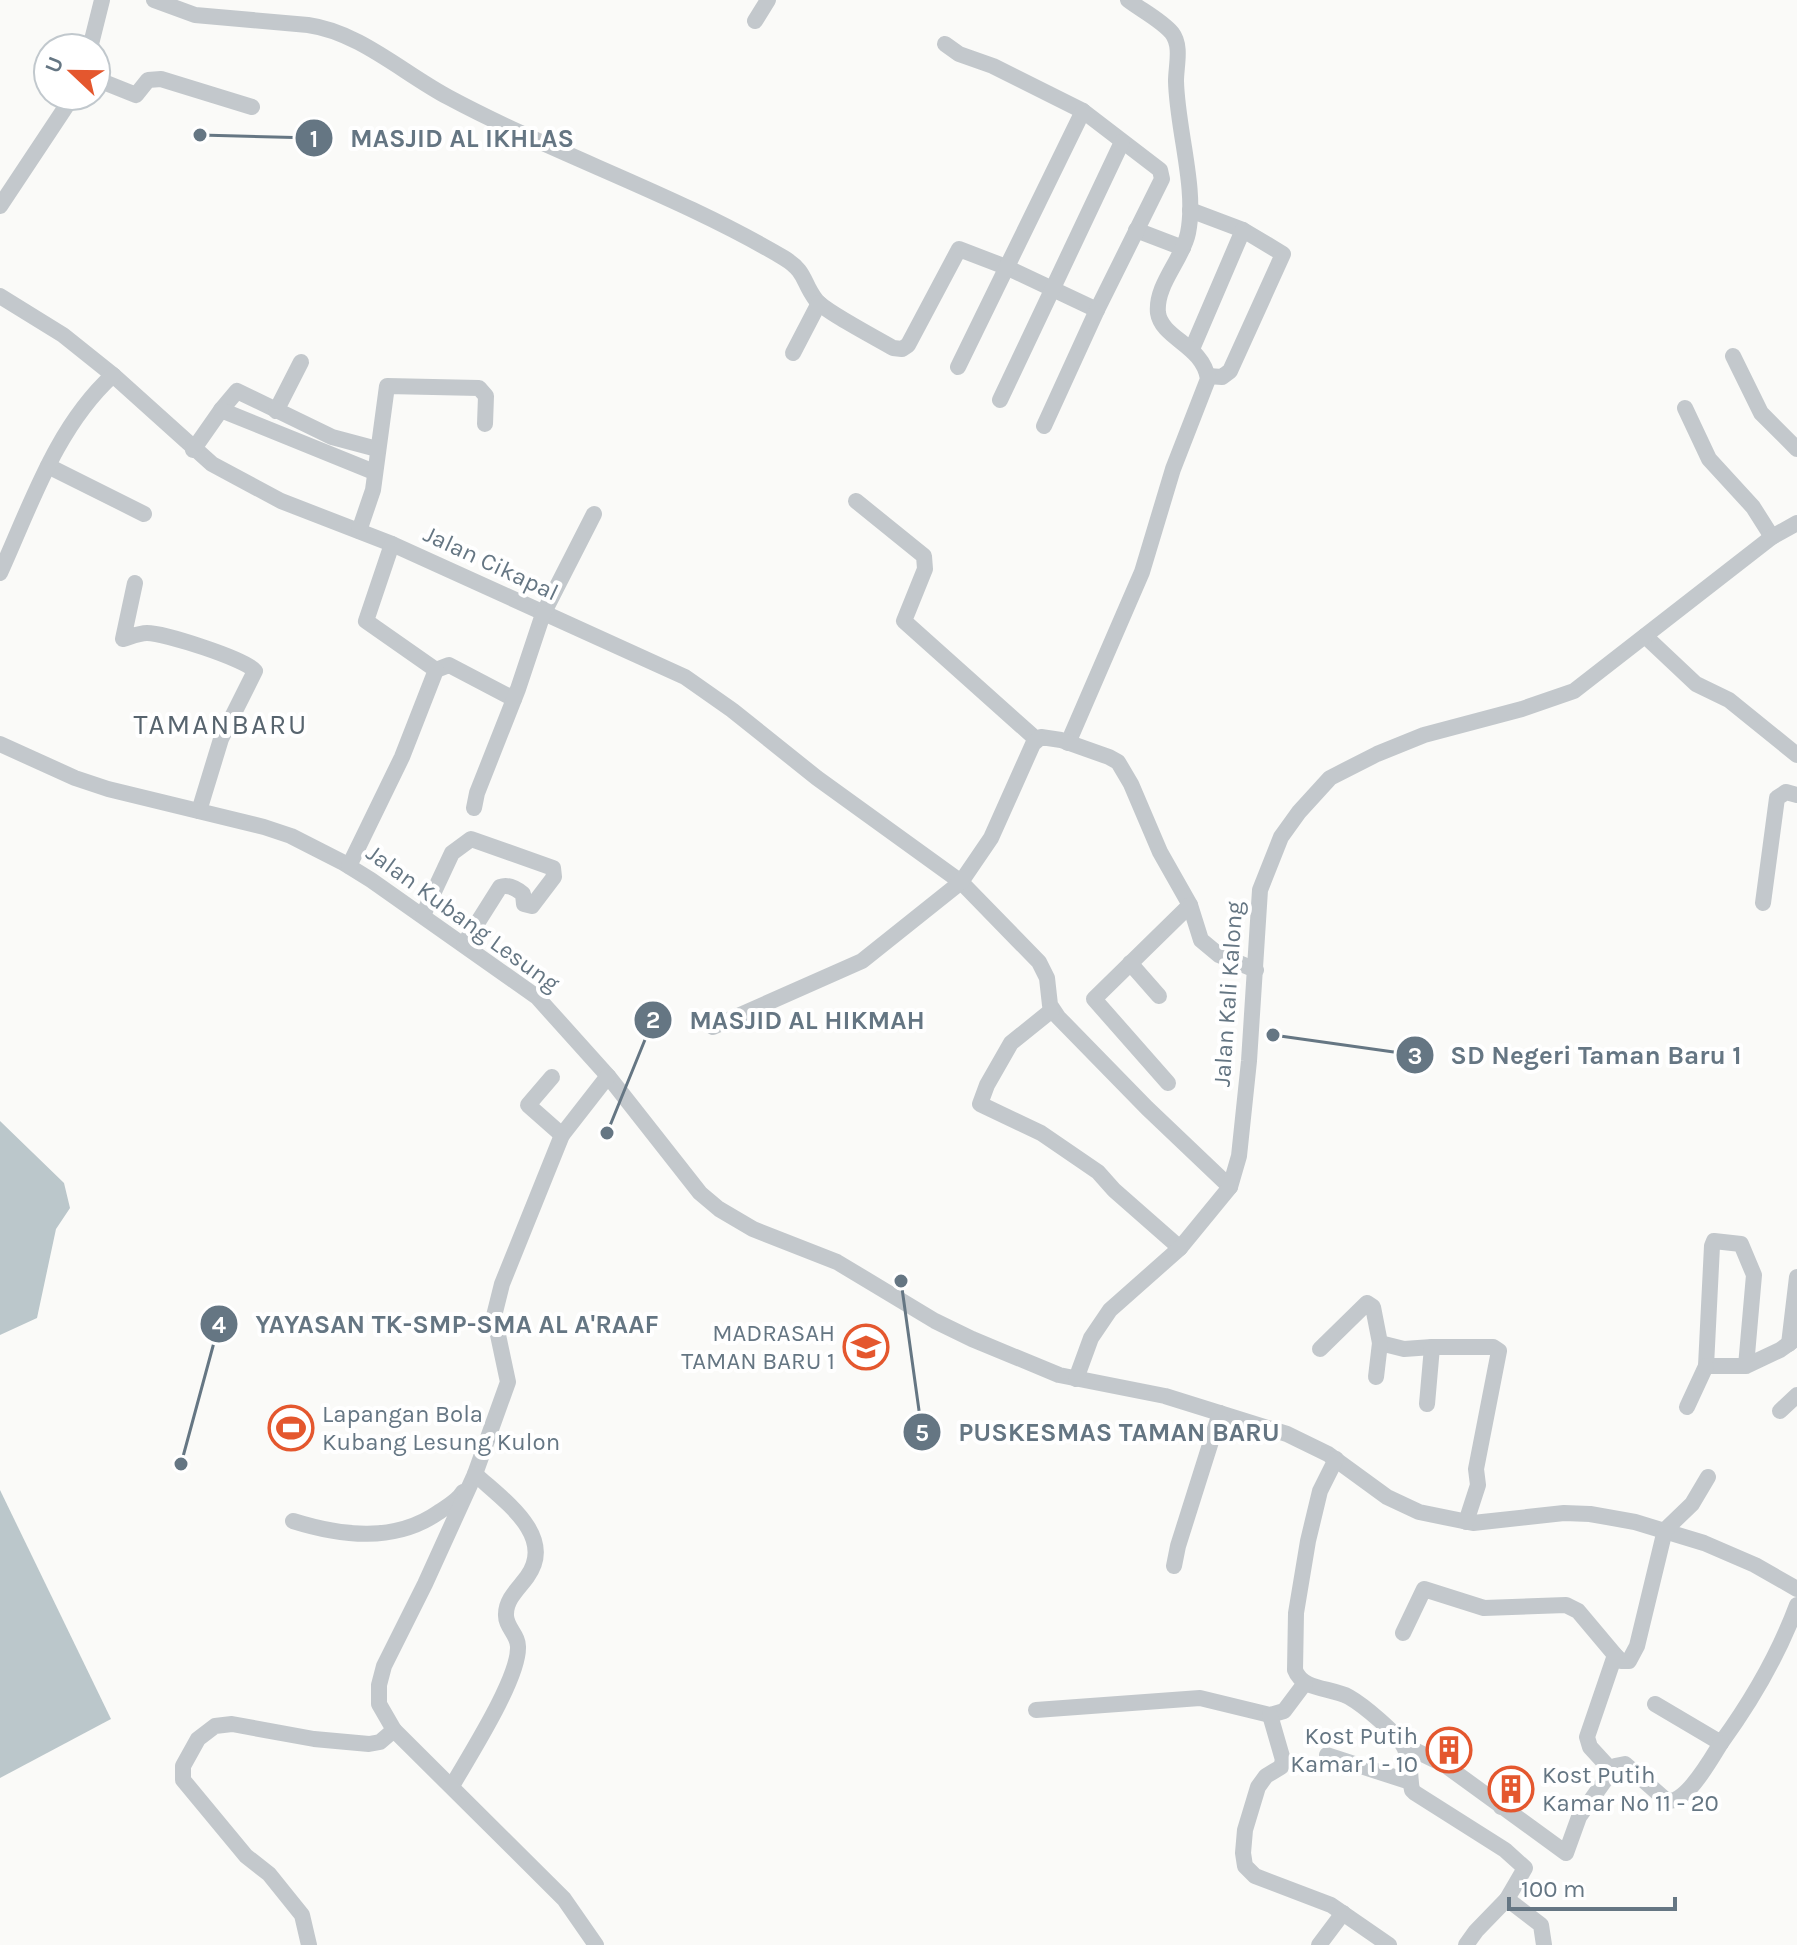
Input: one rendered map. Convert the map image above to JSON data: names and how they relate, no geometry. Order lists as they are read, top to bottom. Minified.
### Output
{"streets":{"street":["Jalan Cikapal","Jalan Kubang Lesung","Jalan Kali Kalong"]},"crossings":[["Jalan Kubang Lesung","Jalan Kali Kalong"]],"districts":["TAMANBARU"],"places":{"other":["MASJID AL IKHLAS","SD Negeri Taman Baru 1","MASJID AL HIKMAH","PUSKESMAS TAMAN BARU","YAYASAN TK-SMP-SMA AL A'RAAF"],"school or university":["MADRASAH TAMAN BARU 1"],"sports":["Lapangan Bola Kubang Lesung Kulon"],"building":["Kost Putih Kamar 1 - 10","Kost Putih Kamar No 11 - 20"]},"scale_bar":"100 m","north":"left"}
